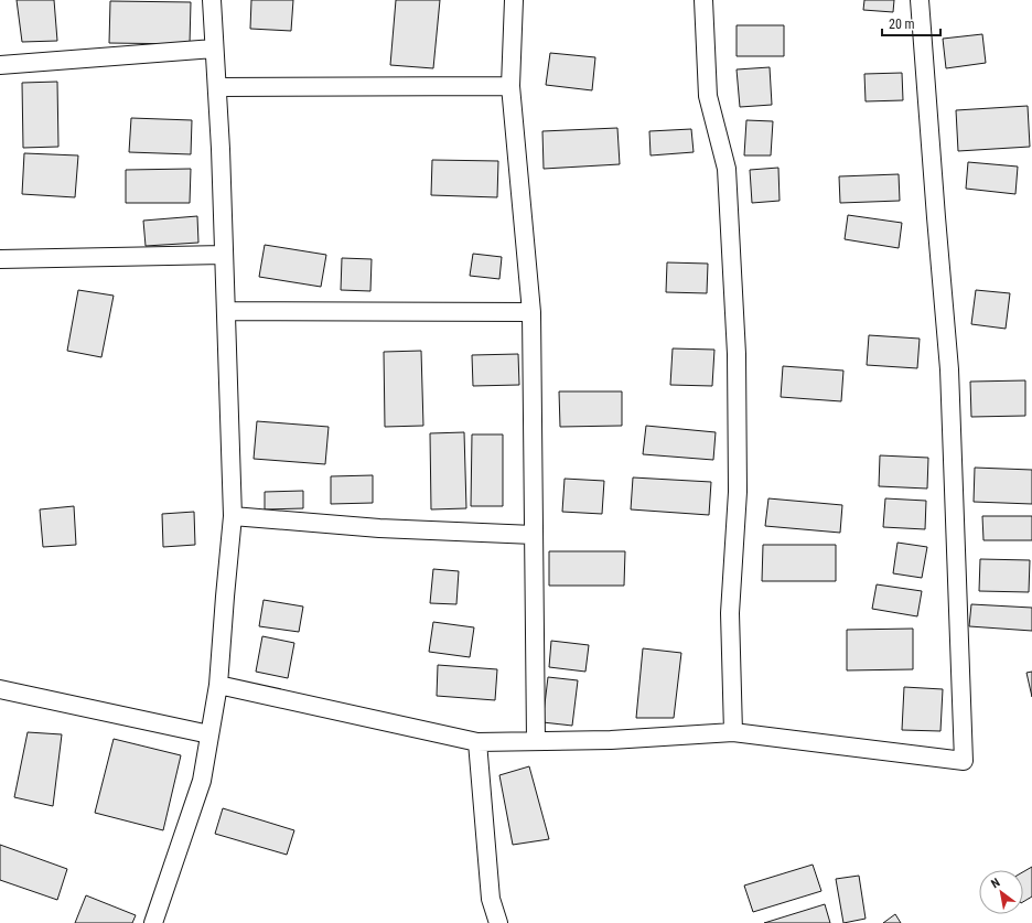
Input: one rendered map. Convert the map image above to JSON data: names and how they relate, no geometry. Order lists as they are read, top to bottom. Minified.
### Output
{"scale_bar":"20 m","north":"top left"}
